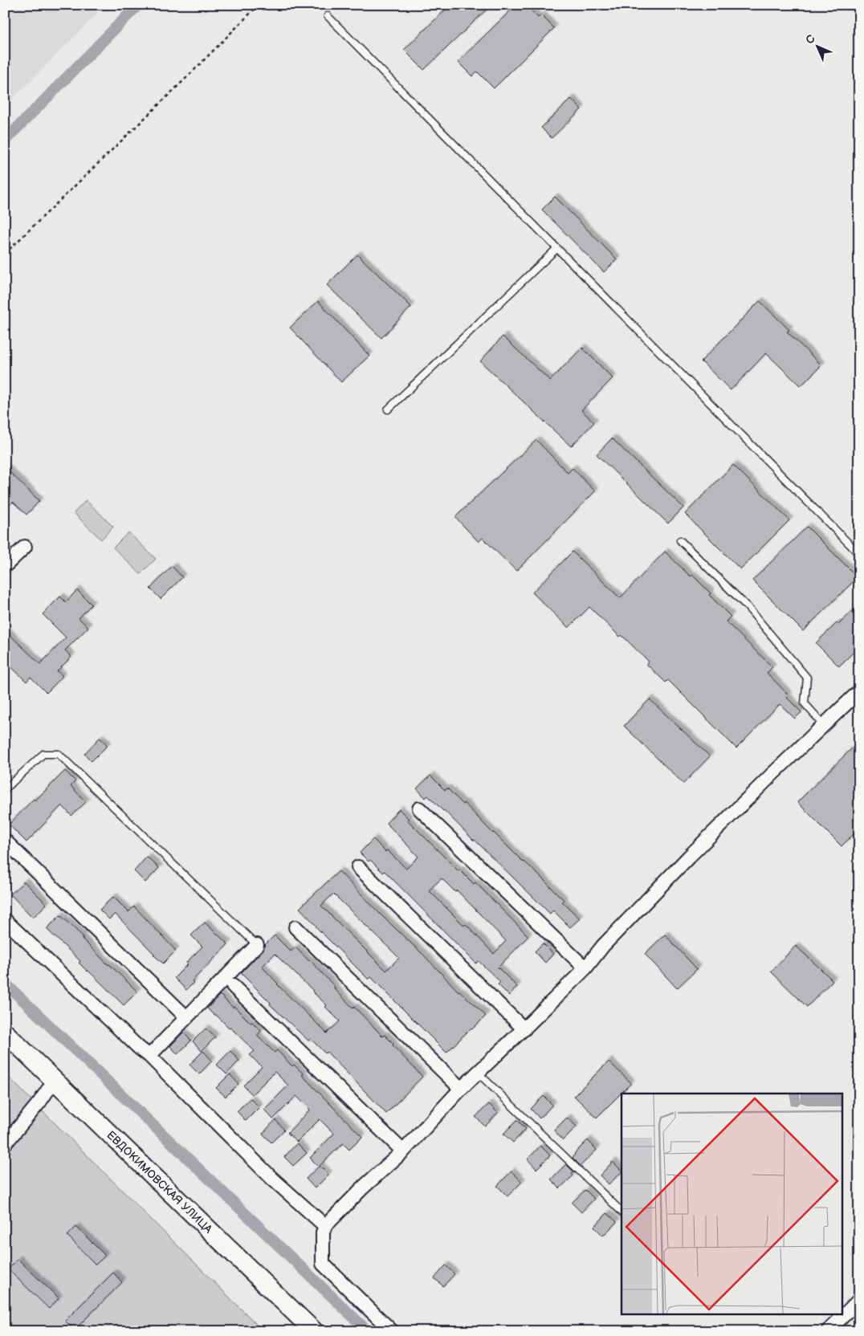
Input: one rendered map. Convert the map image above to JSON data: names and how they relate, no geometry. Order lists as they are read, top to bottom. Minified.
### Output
{"streets":{"main road":["ЕВДОКИМОВСКАЯ УЛИЦА"]},"north":"top left"}
